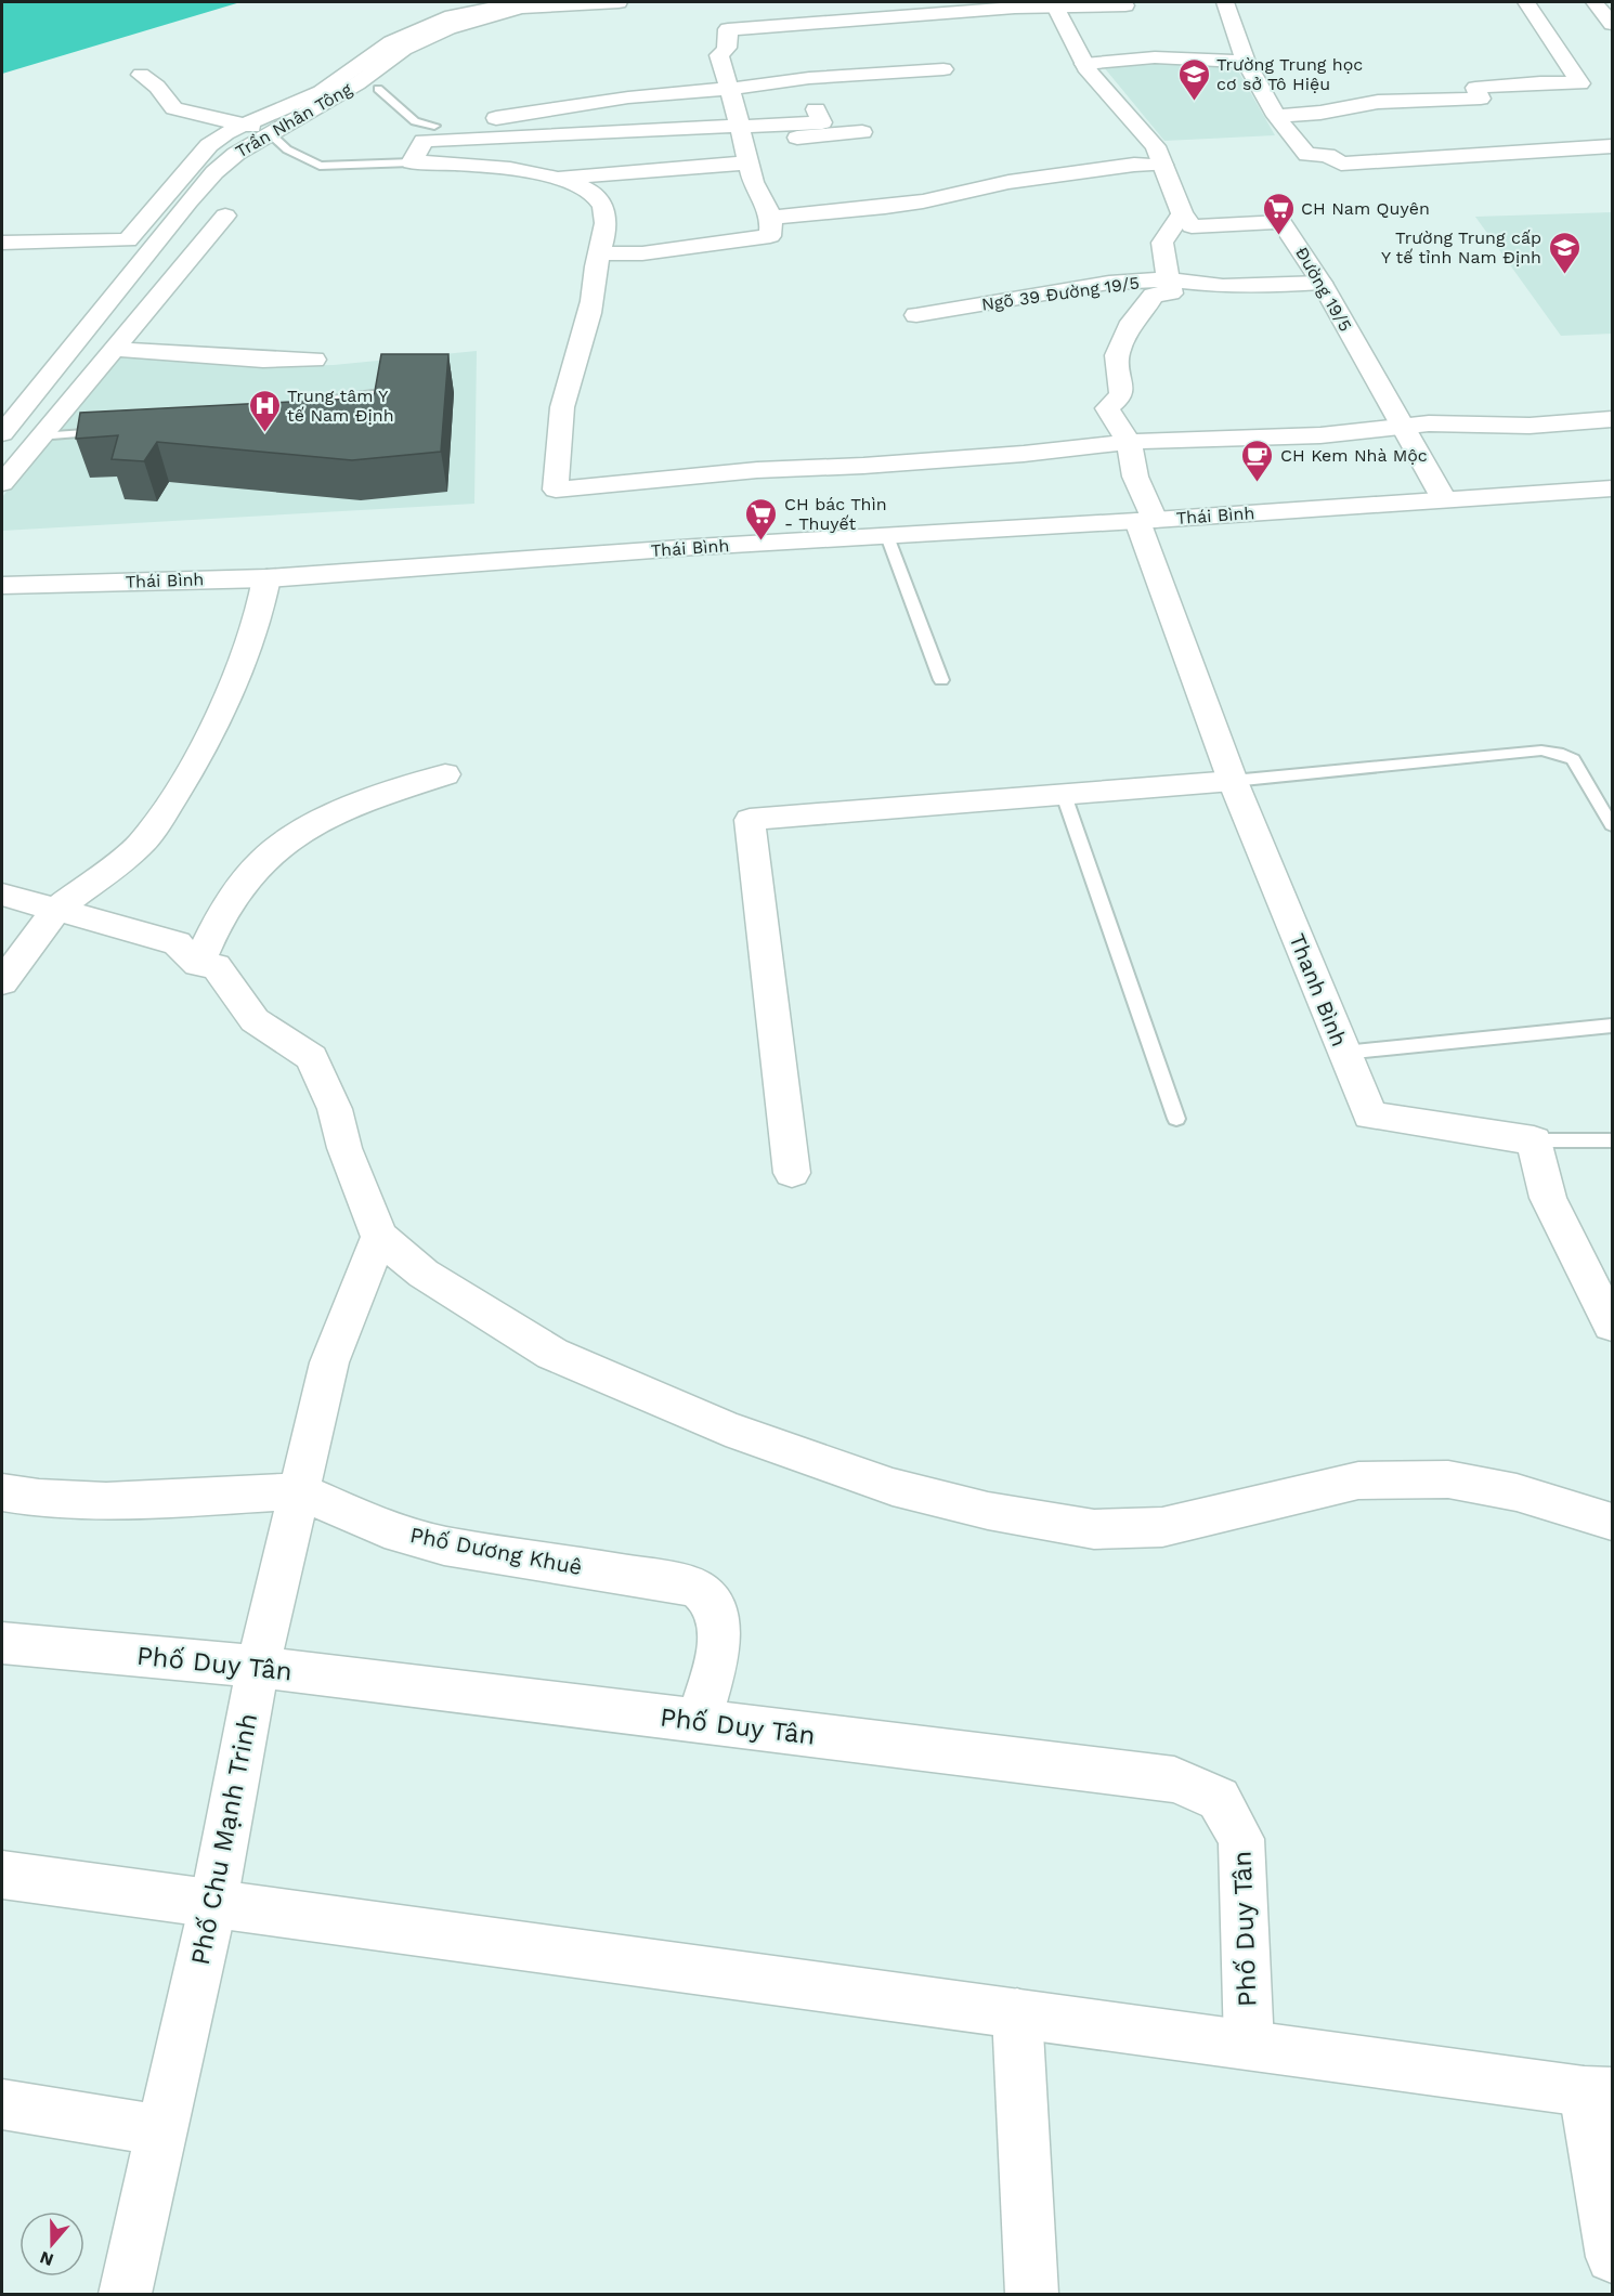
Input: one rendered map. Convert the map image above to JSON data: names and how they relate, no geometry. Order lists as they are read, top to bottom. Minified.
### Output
{"streets":{"street":["Trần Nhân Tông","Đường 19/5","Ngõ 39 Đường 19/5","Thái Bình","Thanh Bình","Phố Dương Khuê","Phố Duy Tân","Phố Chu Mạnh Trinh"]},"crossings":[["Đường 19/5","Ngõ 39 Đường 19/5"],["Đường 19/5","Thái Bình"],["Thái Bình","Thanh Bình"],["Phố Dương Khuê","Phố Duy Tân"],["Phố Dương Khuê","Phố Chu Mạnh Trinh"],["Phố Duy Tân","Phố Chu Mạnh Trinh"]],"places":{"school or university":["Trường Trung học cơ sở Tô Hiệu","Trường Trung cấp Y tế tỉnh Nam Định"],"supermarket":["CH Nam Quyên","CH bác Thìn - Thuyết"],"hospital":["Trung tâm Y tế Nam Định"],"cafe":["CH Kem Nhà Mộc"]},"north":"bottom"}
